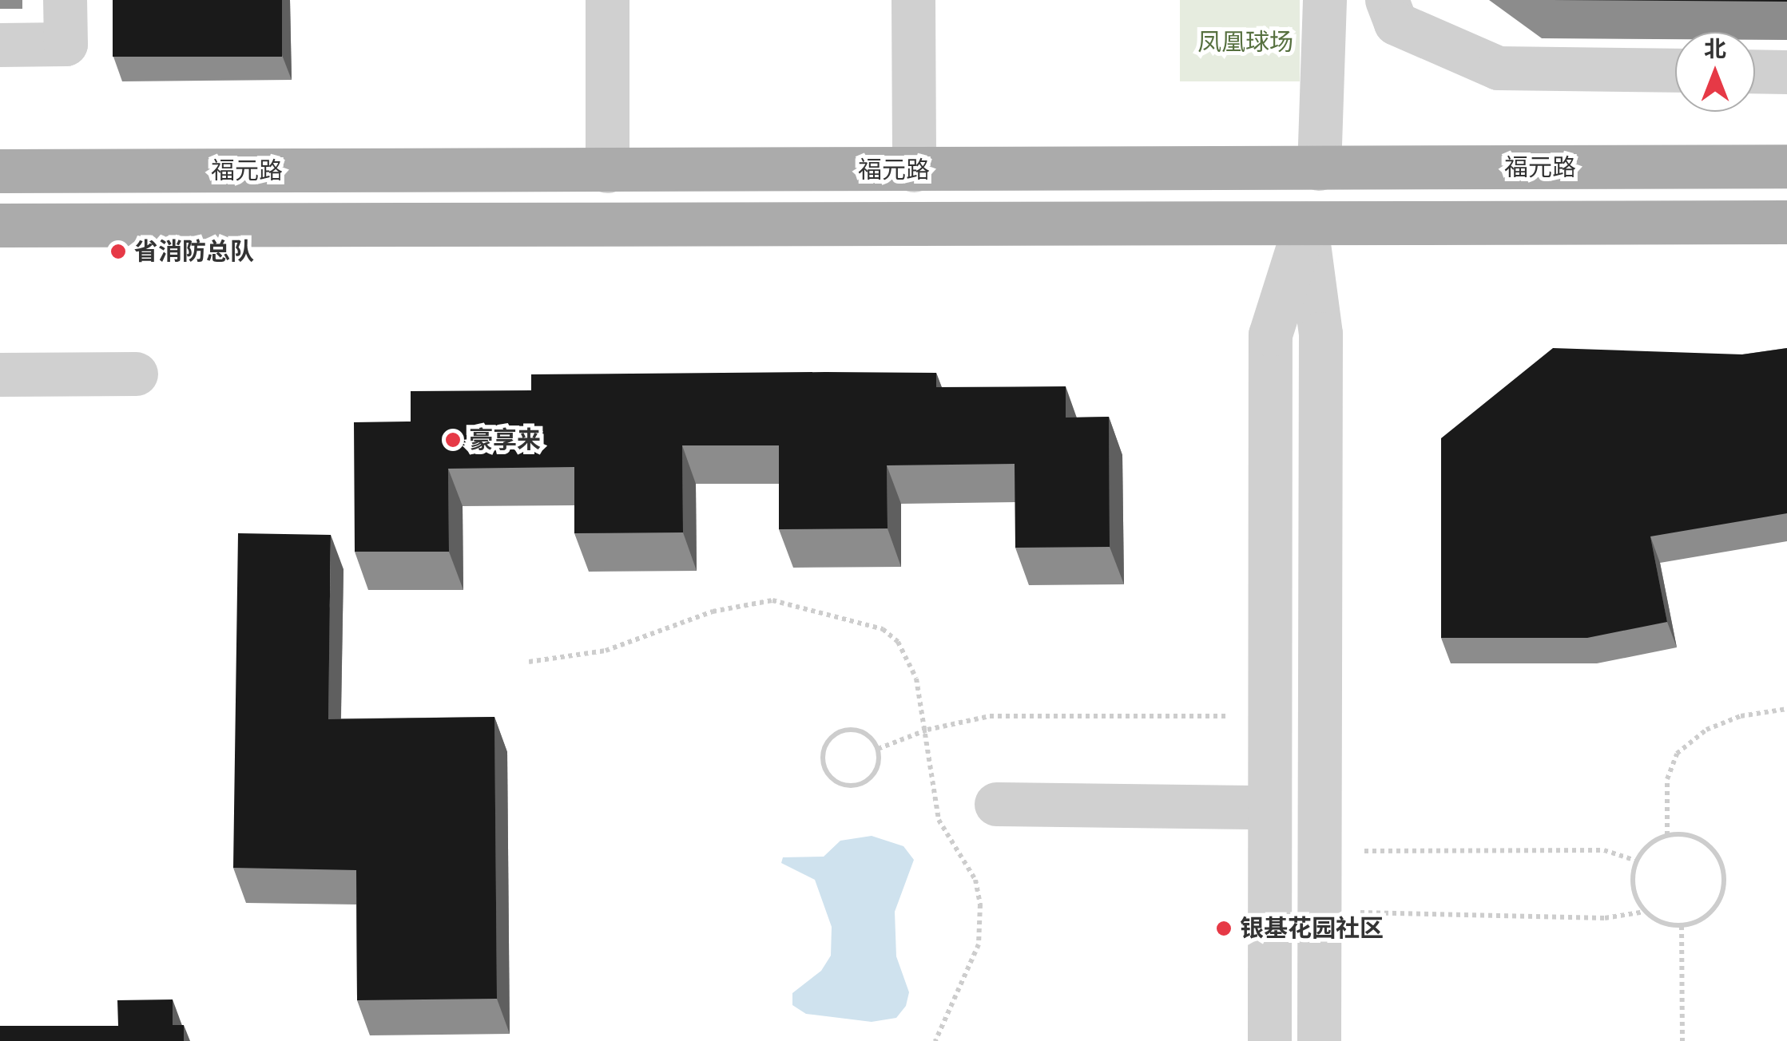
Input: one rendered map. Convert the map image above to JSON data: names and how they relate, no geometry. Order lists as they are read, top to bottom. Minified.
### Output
{"streets":{"main road":["福元路"]},"parks":["凤凰球场"],"places":["省消防总队","豪享来","银基花园社区"],"north":"top"}
